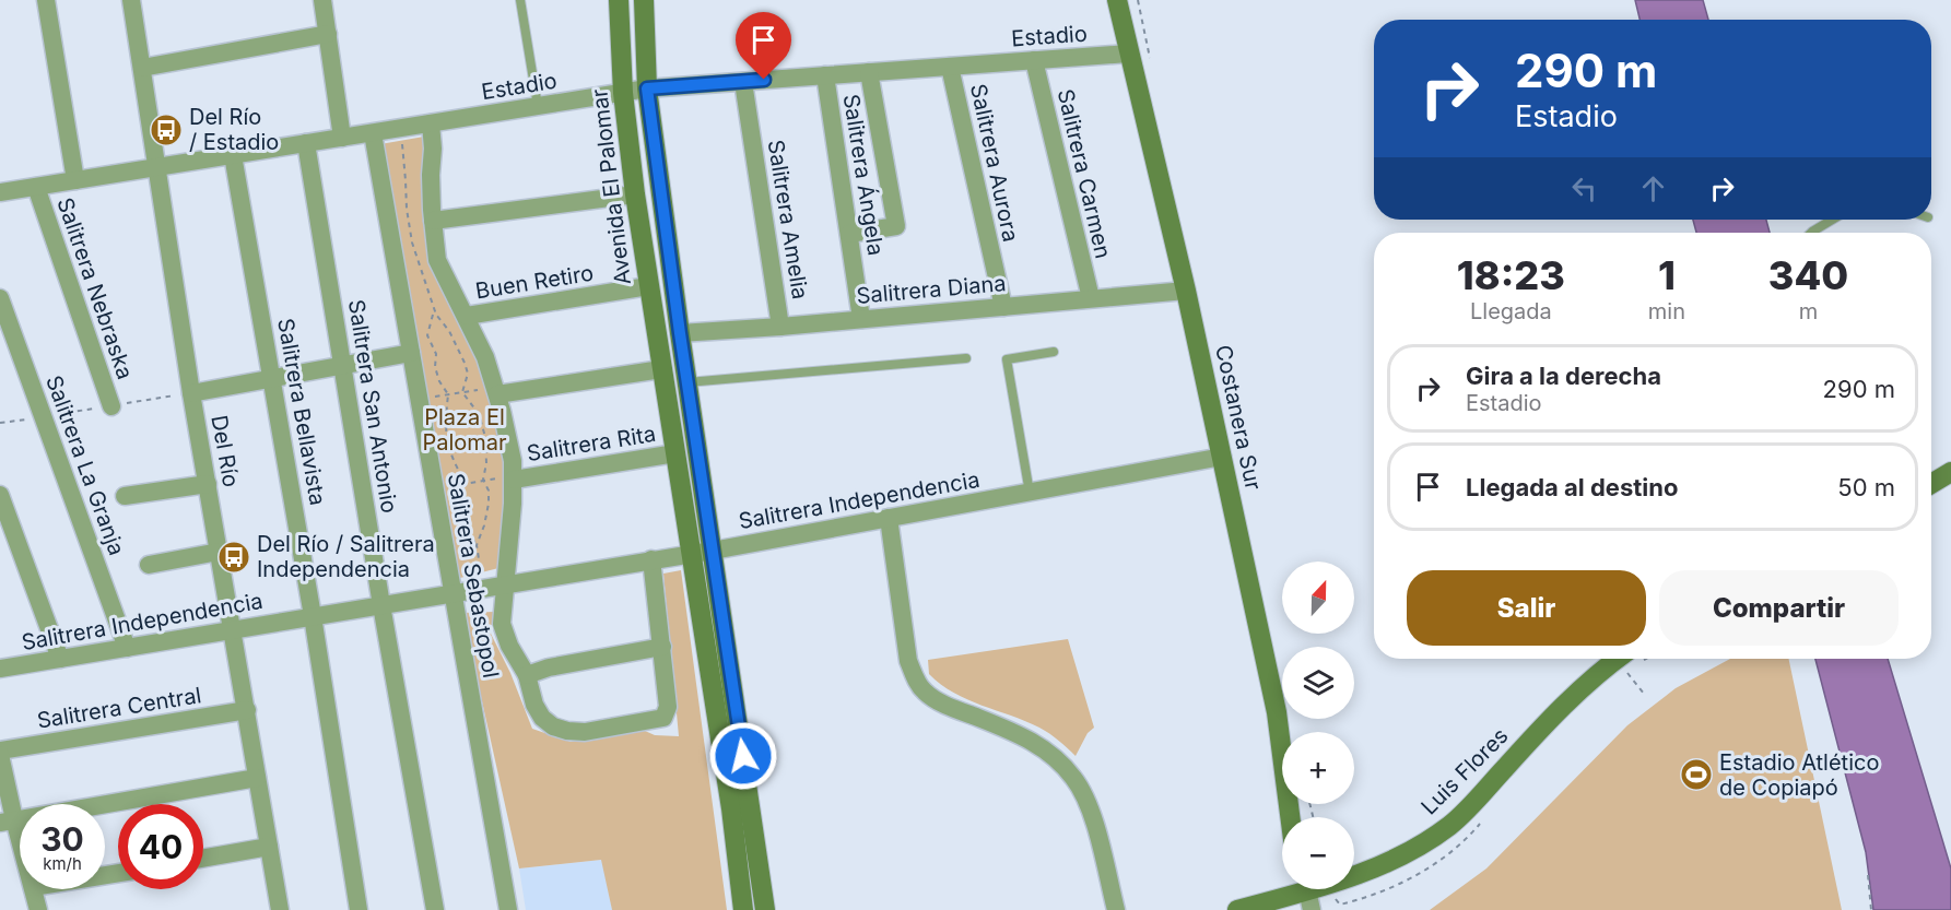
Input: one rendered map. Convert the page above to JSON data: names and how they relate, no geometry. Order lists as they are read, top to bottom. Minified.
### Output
{"streets":{"street":["Estadio","Salitrera Aurora","Salitrera Carmen","Salitrera Ángela","Avenida El Palomar","Salitrera Amelia","Buen Retiro","Salitrera Nebraska","Salitrera Diana","Salitrera San Antonio","Salitrera Bellavista","Costanera Sur","Salitrera Rita","Del Río","Salitrera La Granja","Salitrera Independencia","Salitrera Sebastopol","Salitrera Central","Luis Flores"]},"crossings":[["Estadio","Salitrera Aurora"],["Estadio","Salitrera Carmen"],["Estadio","Salitrera Ángela"],["Estadio","Avenida El Palomar"],["Estadio","Salitrera Amelia"],["Estadio","Salitrera Nebraska"],["Estadio","Salitrera San Antonio"],["Estadio","Salitrera Bellavista"],["Estadio","Costanera Sur"],["Estadio","Del Río"],["Estadio","Salitrera Sebastopol"],["Salitrera Aurora","Salitrera Diana"],["Salitrera Carmen","Salitrera Diana"],["Salitrera Ángela","Salitrera Diana"],["Avenida El Palomar","Buen Retiro"],["Avenida El Palomar","Salitrera Rita"],["Avenida El Palomar","Salitrera Independencia"],["Salitrera Amelia","Salitrera Diana"],["Salitrera Diana","Costanera Sur"],["Salitrera San Antonio","Salitrera Independencia"],["Salitrera Bellavista","Salitrera Independencia"],["Costanera Sur","Salitrera Independencia"],["Del Río","Salitrera Independencia"],["Del Río","Salitrera Central"],["Salitrera La Granja","Salitrera Independencia"],["Salitrera Independencia","Salitrera Sebastopol"]],"parks":["Plaza El Palomar"],"places":{"bus stop":["Del Río / Estadio","Del Río / Salitrera Independencia"],"sports":["Estadio Atlético de Copiapó"]},"north":"top","page":{"turn":["290 m","Estadio"],"eta":["18:23","Llegada","1","min","340","m"],"list":[{"name":"Gira a la derecha","note":"Estadio","value":"290 m"},{"name":"Llegada al destino","value":"50 m"}],"buttons":["Salir","Compartir"],"map_buttons":["+","−"],"speed":"30 km/h","limit":"40"}}
